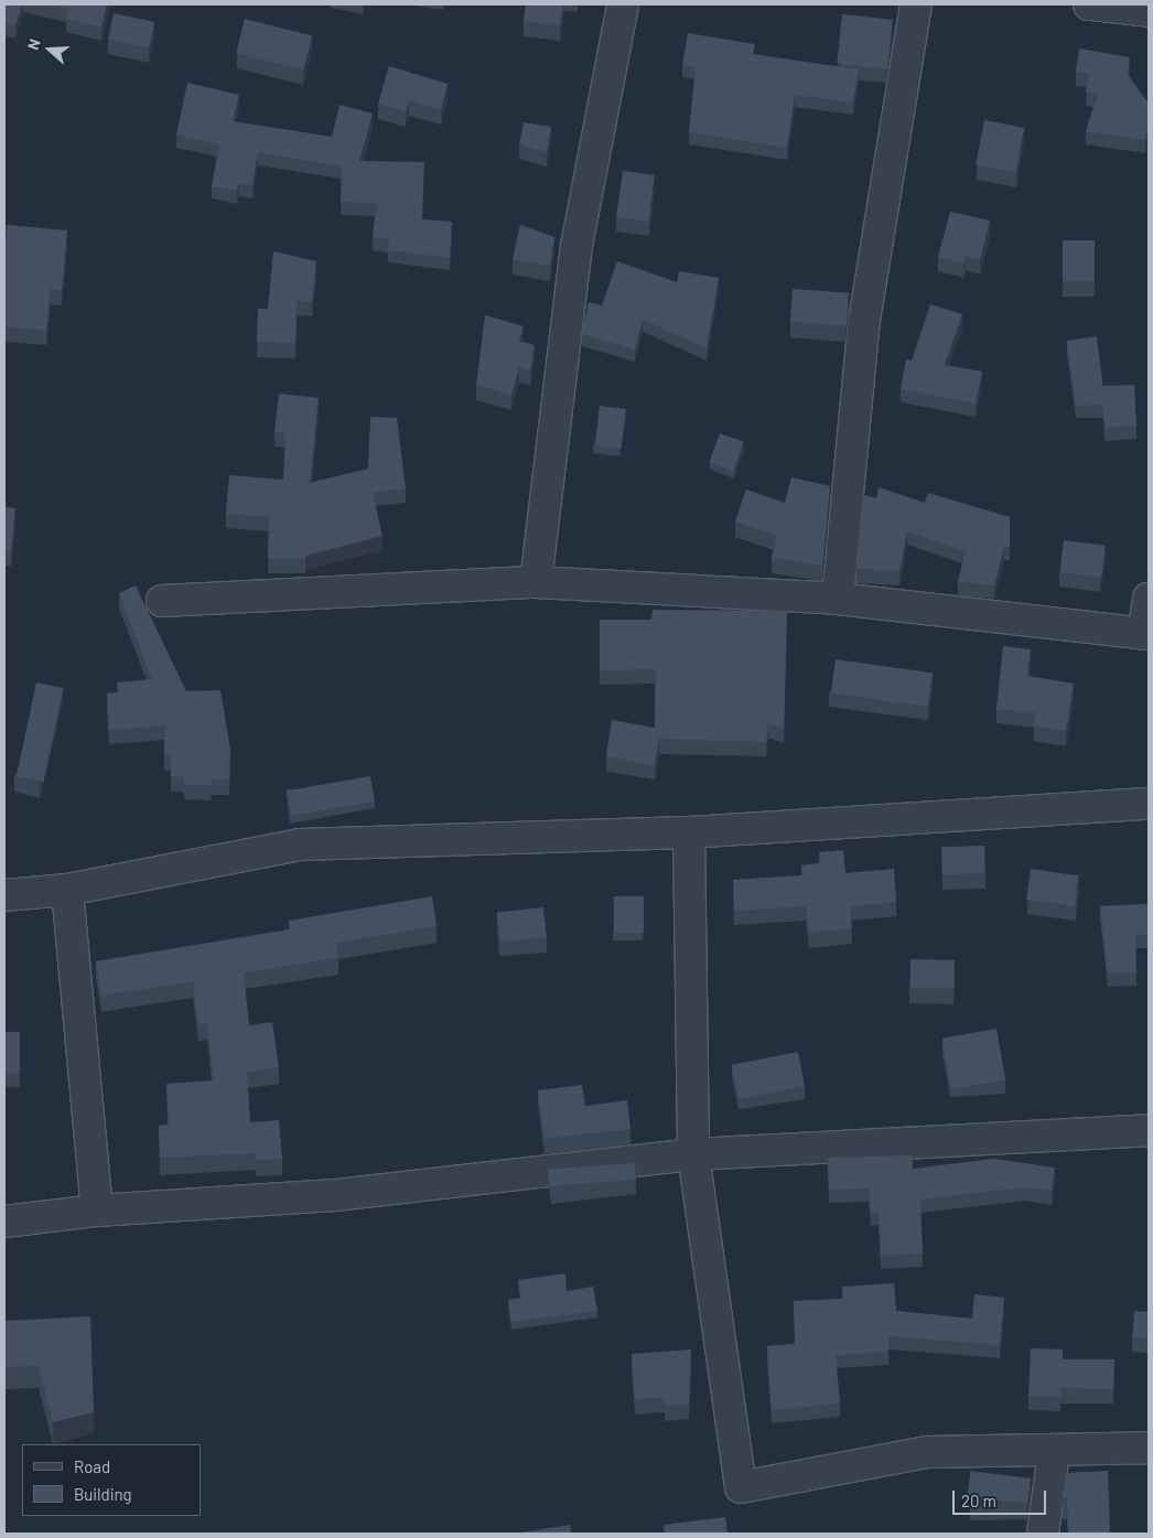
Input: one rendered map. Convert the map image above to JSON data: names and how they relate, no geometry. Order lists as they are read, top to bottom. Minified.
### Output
{"legend":["Road","Building"],"scale_bar":"20 m","north":"left"}
